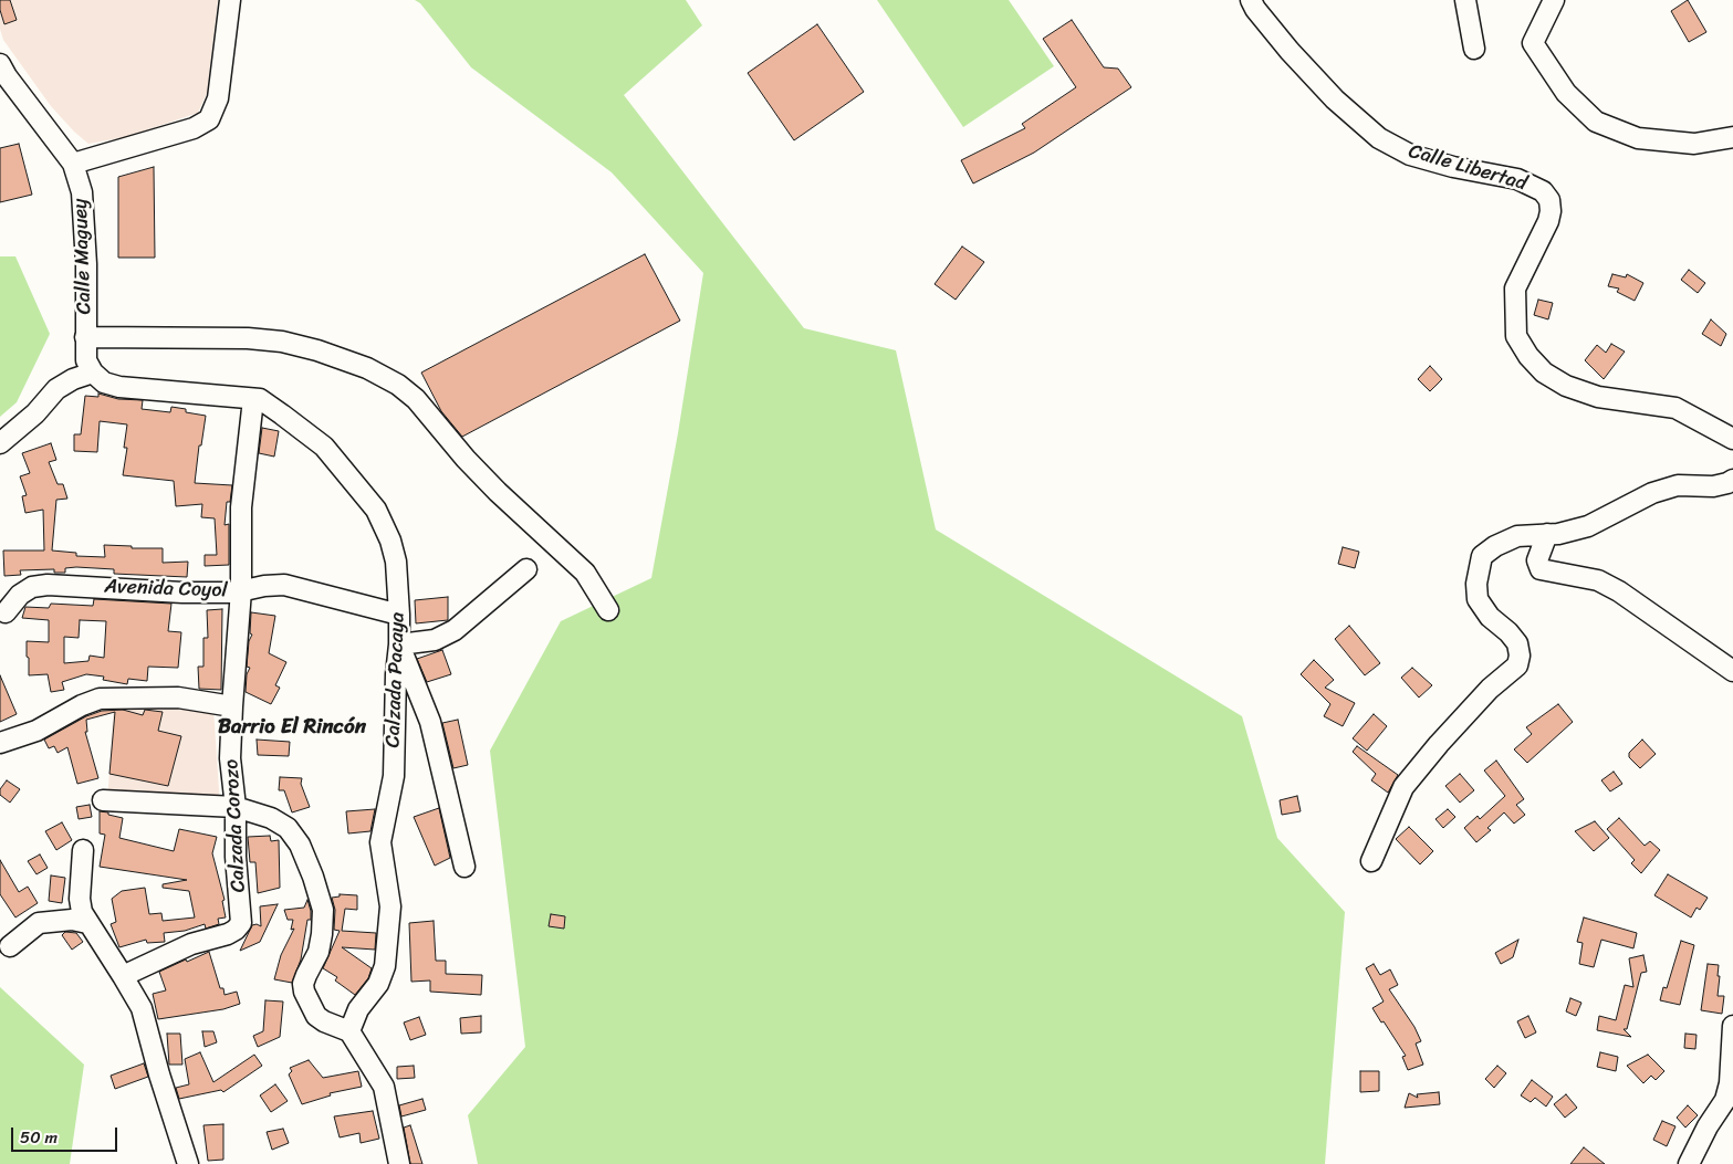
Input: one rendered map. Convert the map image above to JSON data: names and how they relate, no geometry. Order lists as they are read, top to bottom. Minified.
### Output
{"streets":{"street":["Calle Libertad","Calle Maguey","Avenida Coyol","Calzada Pacaya","Calzada Corozo"]},"crossings":[["Calle Maguey","Calzada Pacaya"],["Avenida Coyol","Calzada Pacaya"],["Avenida Coyol","Calzada Corozo"],["Calzada Pacaya","Calzada Corozo"]],"districts":["Barrio El Rincón"],"scale_bar":"50 m"}
